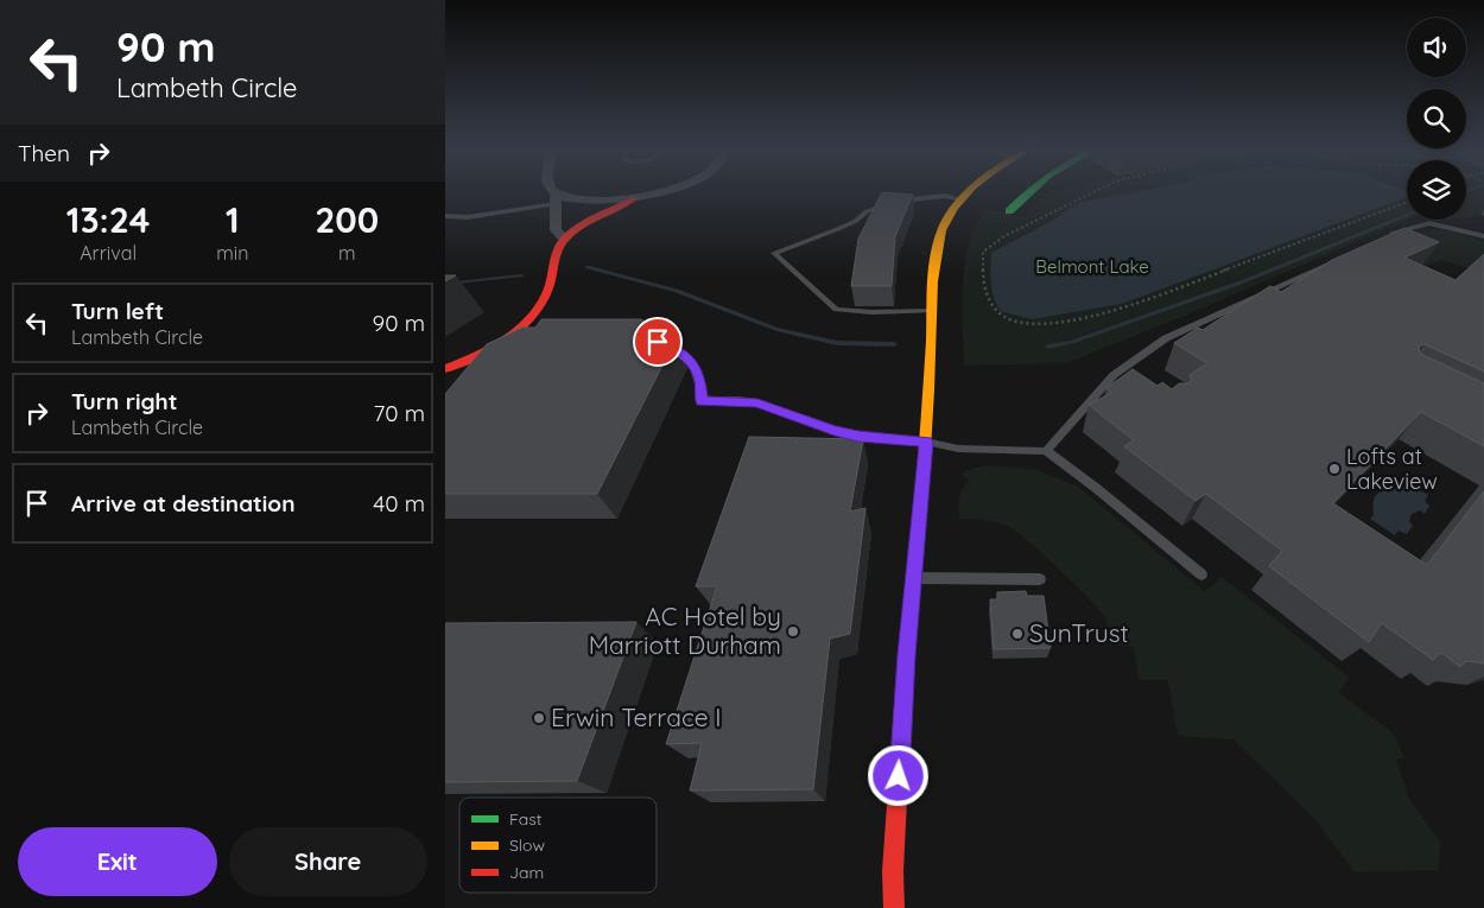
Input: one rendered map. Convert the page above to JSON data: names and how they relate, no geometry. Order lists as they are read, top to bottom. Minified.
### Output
{"parks":["Belmont Lake"],"places":["Lofts at Lakeview","AC Hotel by Marriott Durham","SunTrust","Erwin Terrace I"],"legend":["Fast","Slow","Jam"],"page":{"turn":["90 m","Lambeth Circle"],"then":"Then","eta":["13:24","Arrival","1","min","200","m"],"list":[{"name":"Turn left","note":"Lambeth Circle","value":"90 m"},{"name":"Turn right","note":"Lambeth Circle","value":"70 m"},{"name":"Arrive at destination","value":"40 m"}],"buttons":["Exit","Share"]}}
